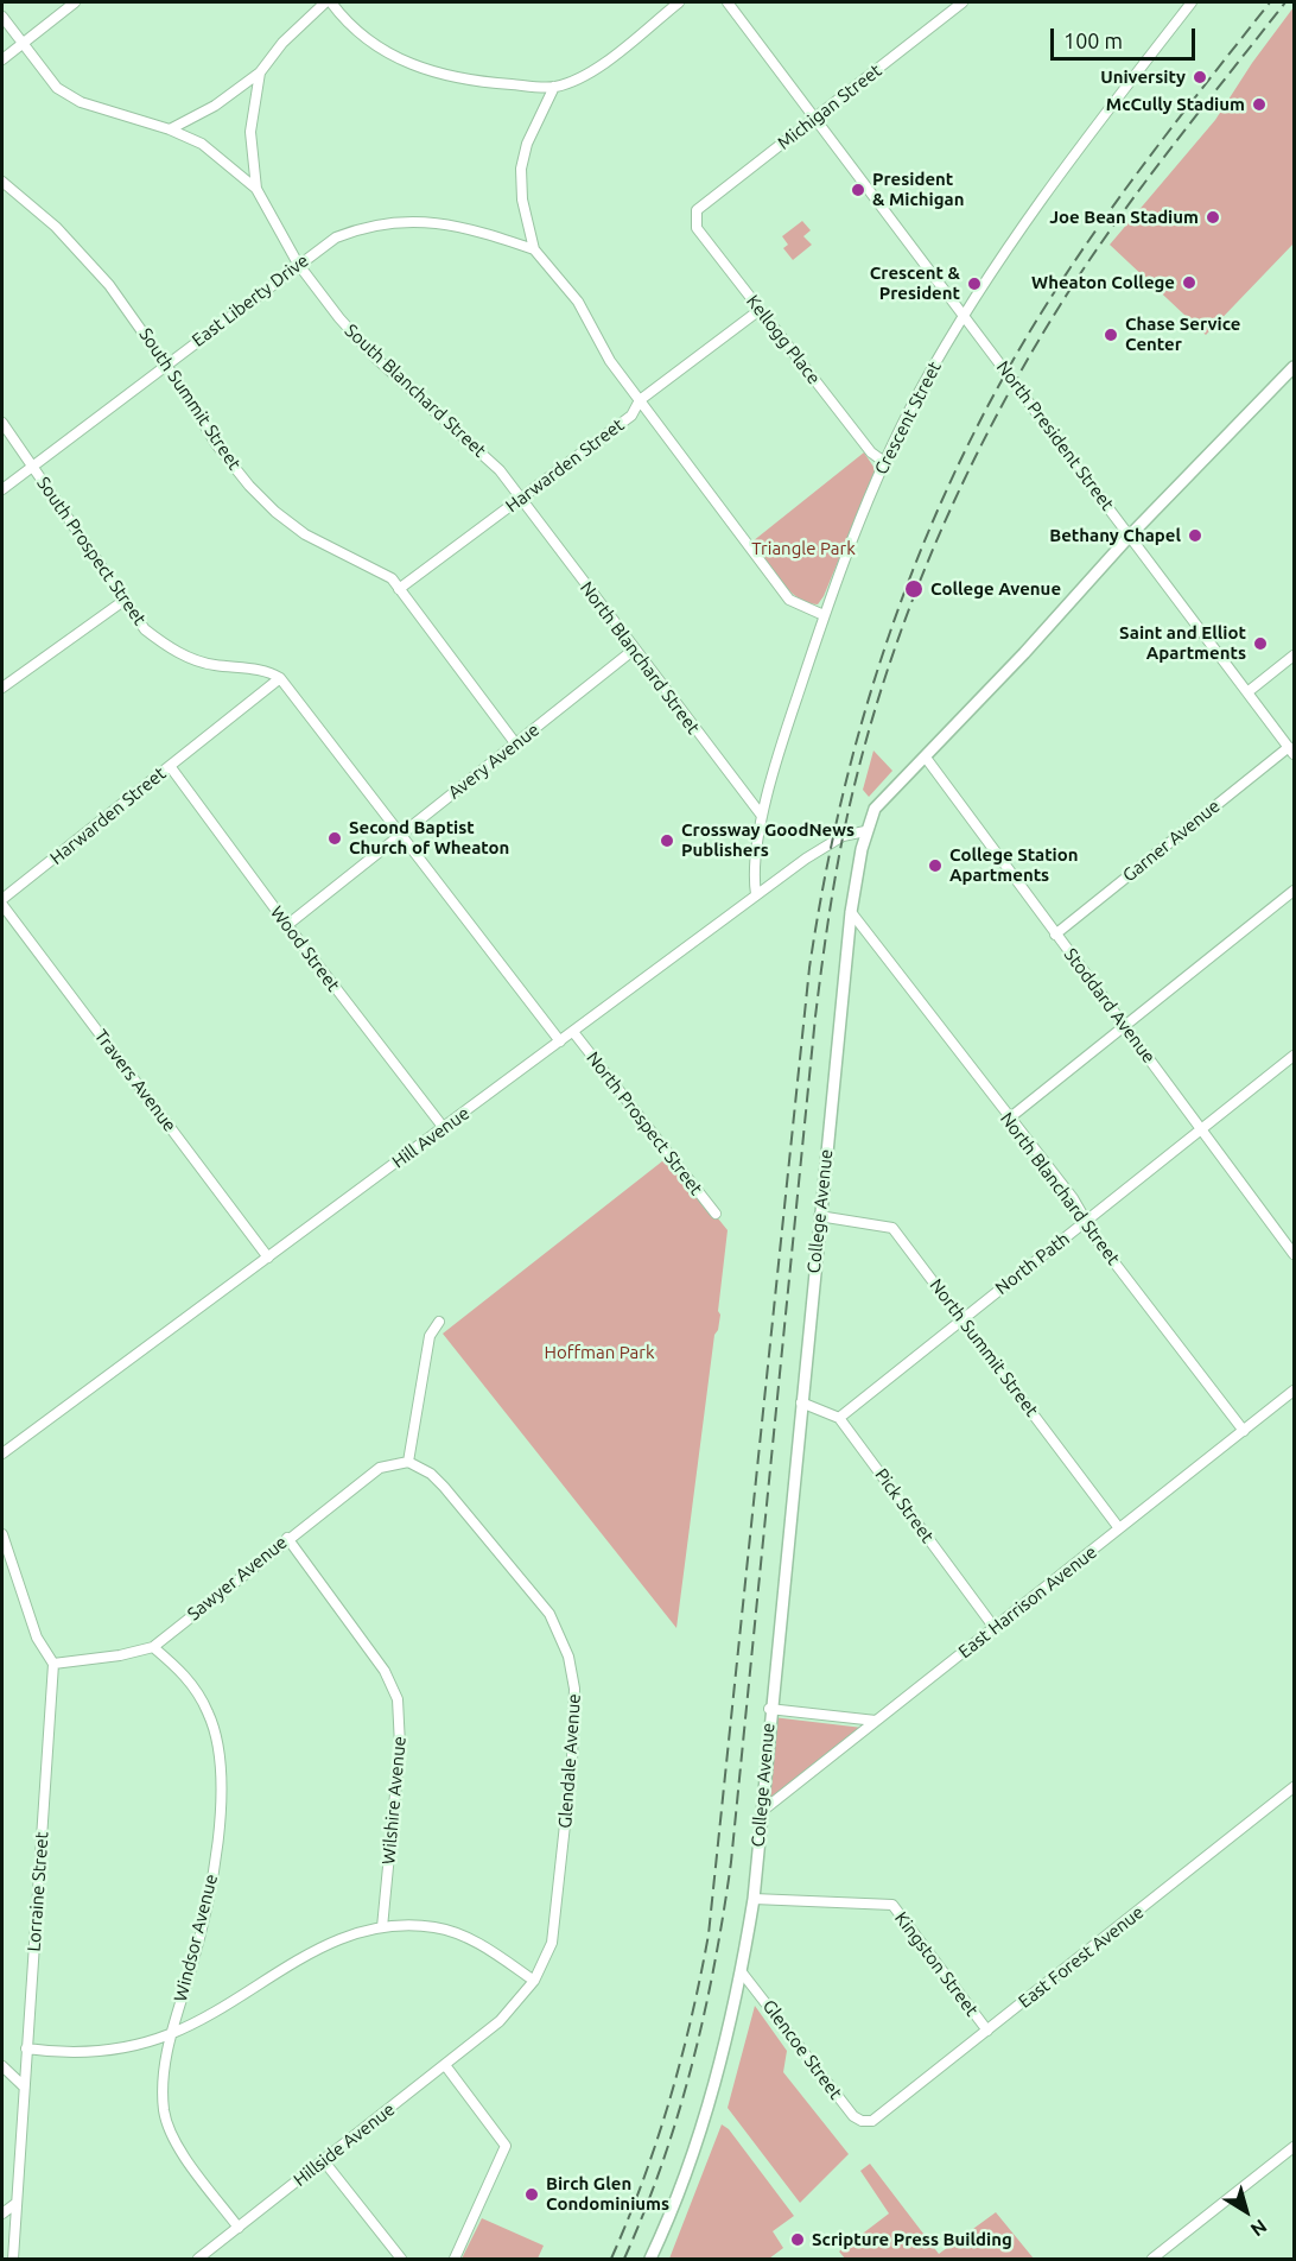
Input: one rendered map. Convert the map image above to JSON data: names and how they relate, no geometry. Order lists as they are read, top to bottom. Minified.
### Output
{"streets":{"street":["Michigan Street","East Liberty Drive","Kellogg Place","South Blanchard Street","South Summit Street","Crescent Street","North President Street","Harwarden Street","South Prospect Street","North Blanchard Street","Avery Avenue","Garner Avenue","Wood Street","Stoddard Avenue","Travers Avenue","North Prospect Street","Hill Avenue","College Avenue","North Path","North Summit Street","Pick Street","Sawyer Avenue","East Harrison Avenue","Glendale Avenue","Wilshire Avenue","Lorraine Street","Windsor Avenue","East Forest Avenue","Kingston Street","Glencoe Street","Hillside Avenue"]},"crossings":[["Michigan Street","Kellogg Place"],["Michigan Street","North President Street"],["East Liberty Drive","South Blanchard Street"],["East Liberty Drive","South Summit Street"],["East Liberty Drive","South Prospect Street"],["Kellogg Place","Crescent Street"],["Kellogg Place","Harwarden Street"],["South Blanchard Street","Harwarden Street"],["South Blanchard Street","North Blanchard Street"],["South Summit Street","Harwarden Street"],["Crescent Street","North President Street"],["Crescent Street","North Blanchard Street"],["Crescent Street","Hill Avenue"],["North President Street","Garner Avenue"],["North President Street","College Avenue"],["Harwarden Street","South Prospect Street"],["Harwarden Street","North Blanchard Street"],["Harwarden Street","Wood Street"],["North Blanchard Street","Avery Avenue"],["North Blanchard Street","College Avenue"],["North Blanchard Street","North Path"],["North Blanchard Street","East Harrison Avenue"],["Avery Avenue","Wood Street"],["Garner Avenue","Stoddard Avenue"],["Wood Street","Hill Avenue"],["Stoddard Avenue","College Avenue"],["Stoddard Avenue","North Path"],["Travers Avenue","Hill Avenue"],["North Prospect Street","Hill Avenue"],["Hill Avenue","College Avenue"],["College Avenue","North Summit Street"],["College Avenue","East Harrison Avenue"],["College Avenue","Kingston Street"],["College Avenue","Glencoe Street"],["North Path","North Summit Street"],["North Path","Pick Street"],["North Summit Street","East Harrison Avenue"],["Pick Street","East Harrison Avenue"],["Sawyer Avenue","Glendale Avenue"],["Sawyer Avenue","Wilshire Avenue"],["Sawyer Avenue","Lorraine Street"],["Sawyer Avenue","Windsor Avenue"],["Glendale Avenue","Hillside Avenue"],["Windsor Avenue","Hillside Avenue"],["East Forest Avenue","Kingston Street"],["East Forest Avenue","Glencoe Street"]],"parks":["Triangle Park","Hoffman Park"],"places":["University","McCully Stadium","President & Michigan","Joe Bean Stadium","Wheaton College","Crescent & President","Chase Service Center","Bethany Chapel","College Avenue","Saint and Elliot Apartments","Second Baptist Church of Wheaton","Crossway GoodNews Publishers","College Station Apartments","Birch Glen Condominiums","Scripture Press Building"],"scale_bar":"100 m","north":"bottom right"}
